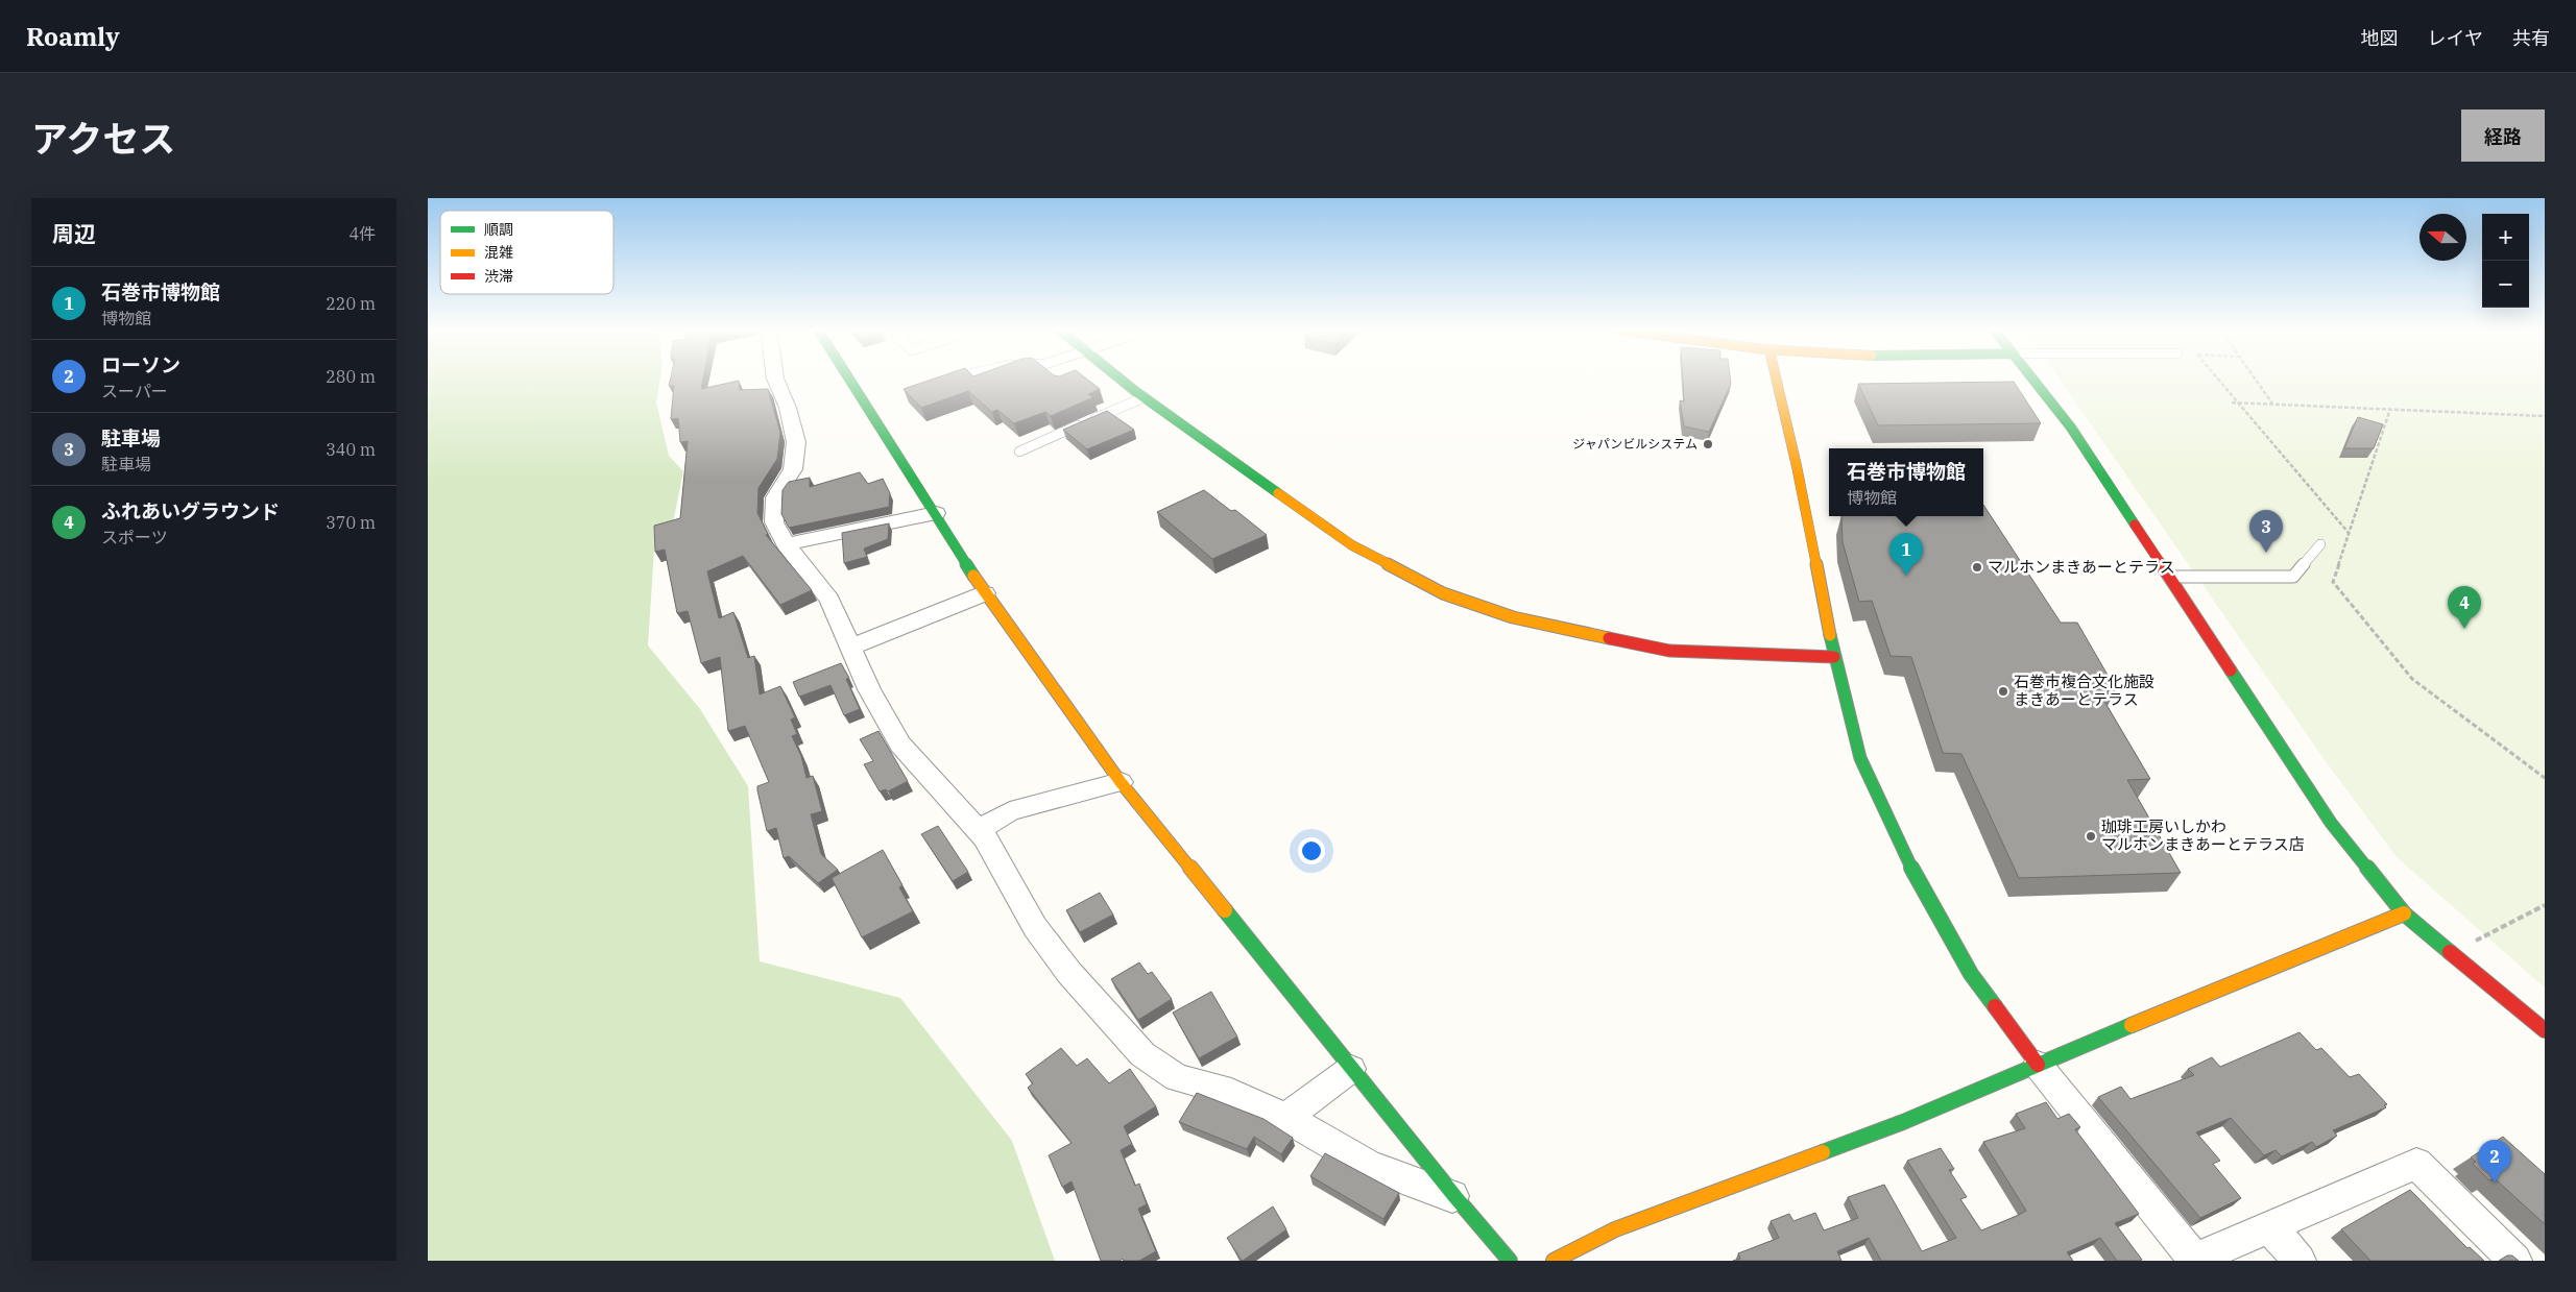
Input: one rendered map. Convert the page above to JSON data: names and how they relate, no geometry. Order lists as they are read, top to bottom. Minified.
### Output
{"places":["ジャパンビルシステム","マルホンまきあーとテラス","石巻市複合文化施設 まきあーとテラス","珈琲工房いしかわ マルホンまきあーとテラス店"],"legend":["順調","混雑","渋滞"],"north":"left","page":{"header":"Roamly","nav":["地図","レイヤ","共有"],"title":"アクセス","buttons":"経路","heading":["周辺","4件"],"map_buttons":["+","−"],"list":[{"mark":"1","name":"石巻市博物館","note":"博物館","value":"220 m"},{"mark":"2","name":"ローソン","note":"スーパー","value":"280 m"},{"mark":"3","name":"駐車場","note":"駐車場","value":"340 m"},{"mark":"4","name":"ふれあいグラウンド","note":"スポーツ","value":"370 m"}],"popup":["石巻市博物館","博物館"],"pins":["3","1","4","2"]}}
